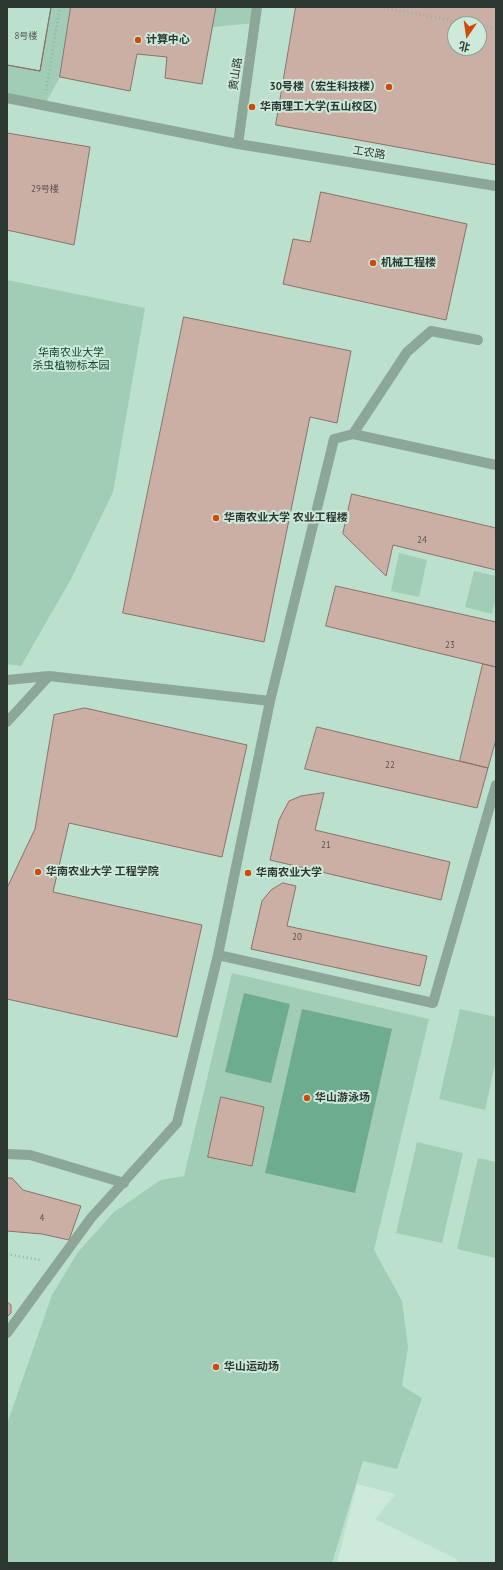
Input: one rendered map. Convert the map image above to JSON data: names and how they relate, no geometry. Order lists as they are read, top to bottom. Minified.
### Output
{"streets":{"street":["黄山路","工农路"]},"crossings":[["黄山路","工农路"]],"parks":["华南农业大学 杀虫植物标本园"],"places":["计算中心","30号楼（宏生科技楼）","华南理工大学(五山校区)","机械工程楼","华南农业大学 农业工程楼","华南农业大学 工程学院","华南农业大学","华山游泳场","华山运动场"],"house_numbers":["8号楼","29号楼","24","23","22","21","20","4"],"north":"bottom"}
